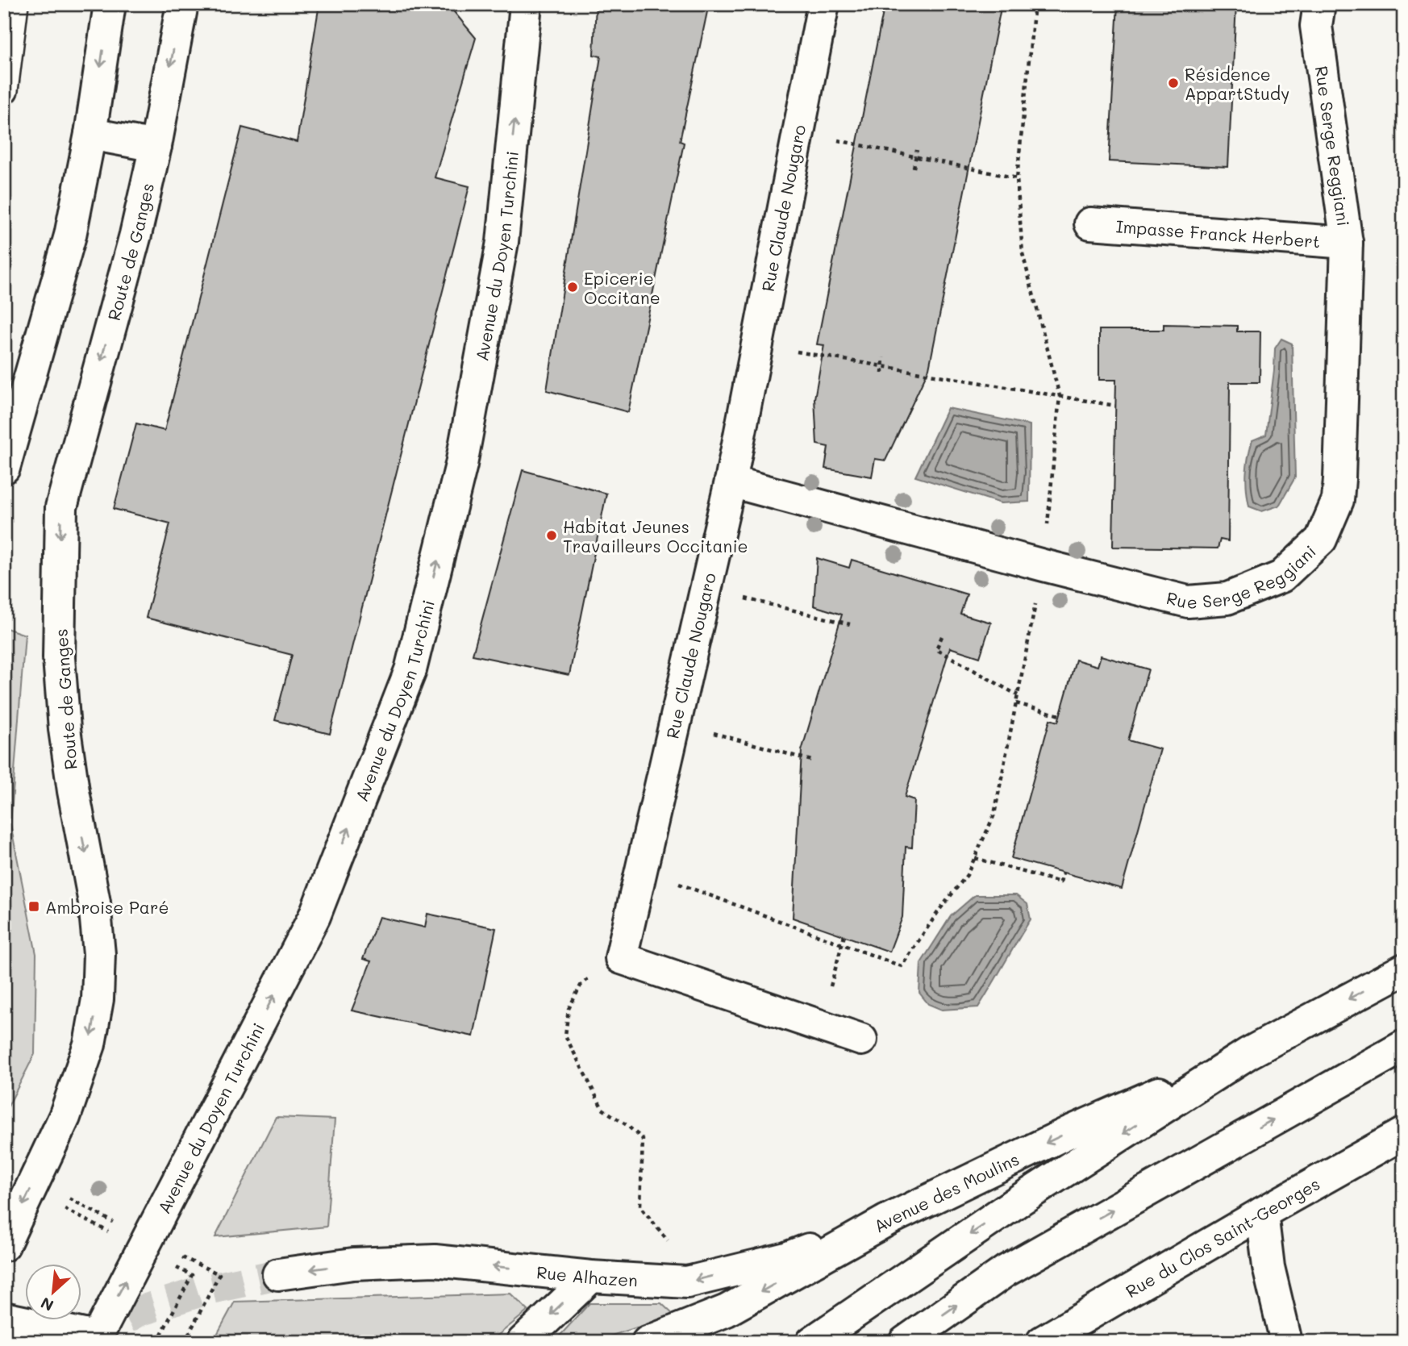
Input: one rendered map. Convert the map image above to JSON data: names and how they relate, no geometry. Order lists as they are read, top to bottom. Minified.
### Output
{"streets":{"main road":["Rue Serge Reggiani","Rue Claude Nougaro","Impasse Franck Herbert","Route de Ganges","Avenue du Doyen Turchini","Avenue des Moulins","Rue du Clos Saint-Georges","Rue Alhazen"]},"crossings":[["Rue Serge Reggiani","Rue Claude Nougaro"],["Rue Serge Reggiani","Impasse Franck Herbert"],["Avenue des Moulins","Rue Alhazen"]],"one_way":["Avenue du Doyen Turchini","Rue Alhazen"],"places":{"other":["Résidence AppartStudy","Epicerie Occitane","Habitat Jeunes Travailleurs Occitanie"],"transit":["Ambroise Paré"]},"north":"bottom left"}
